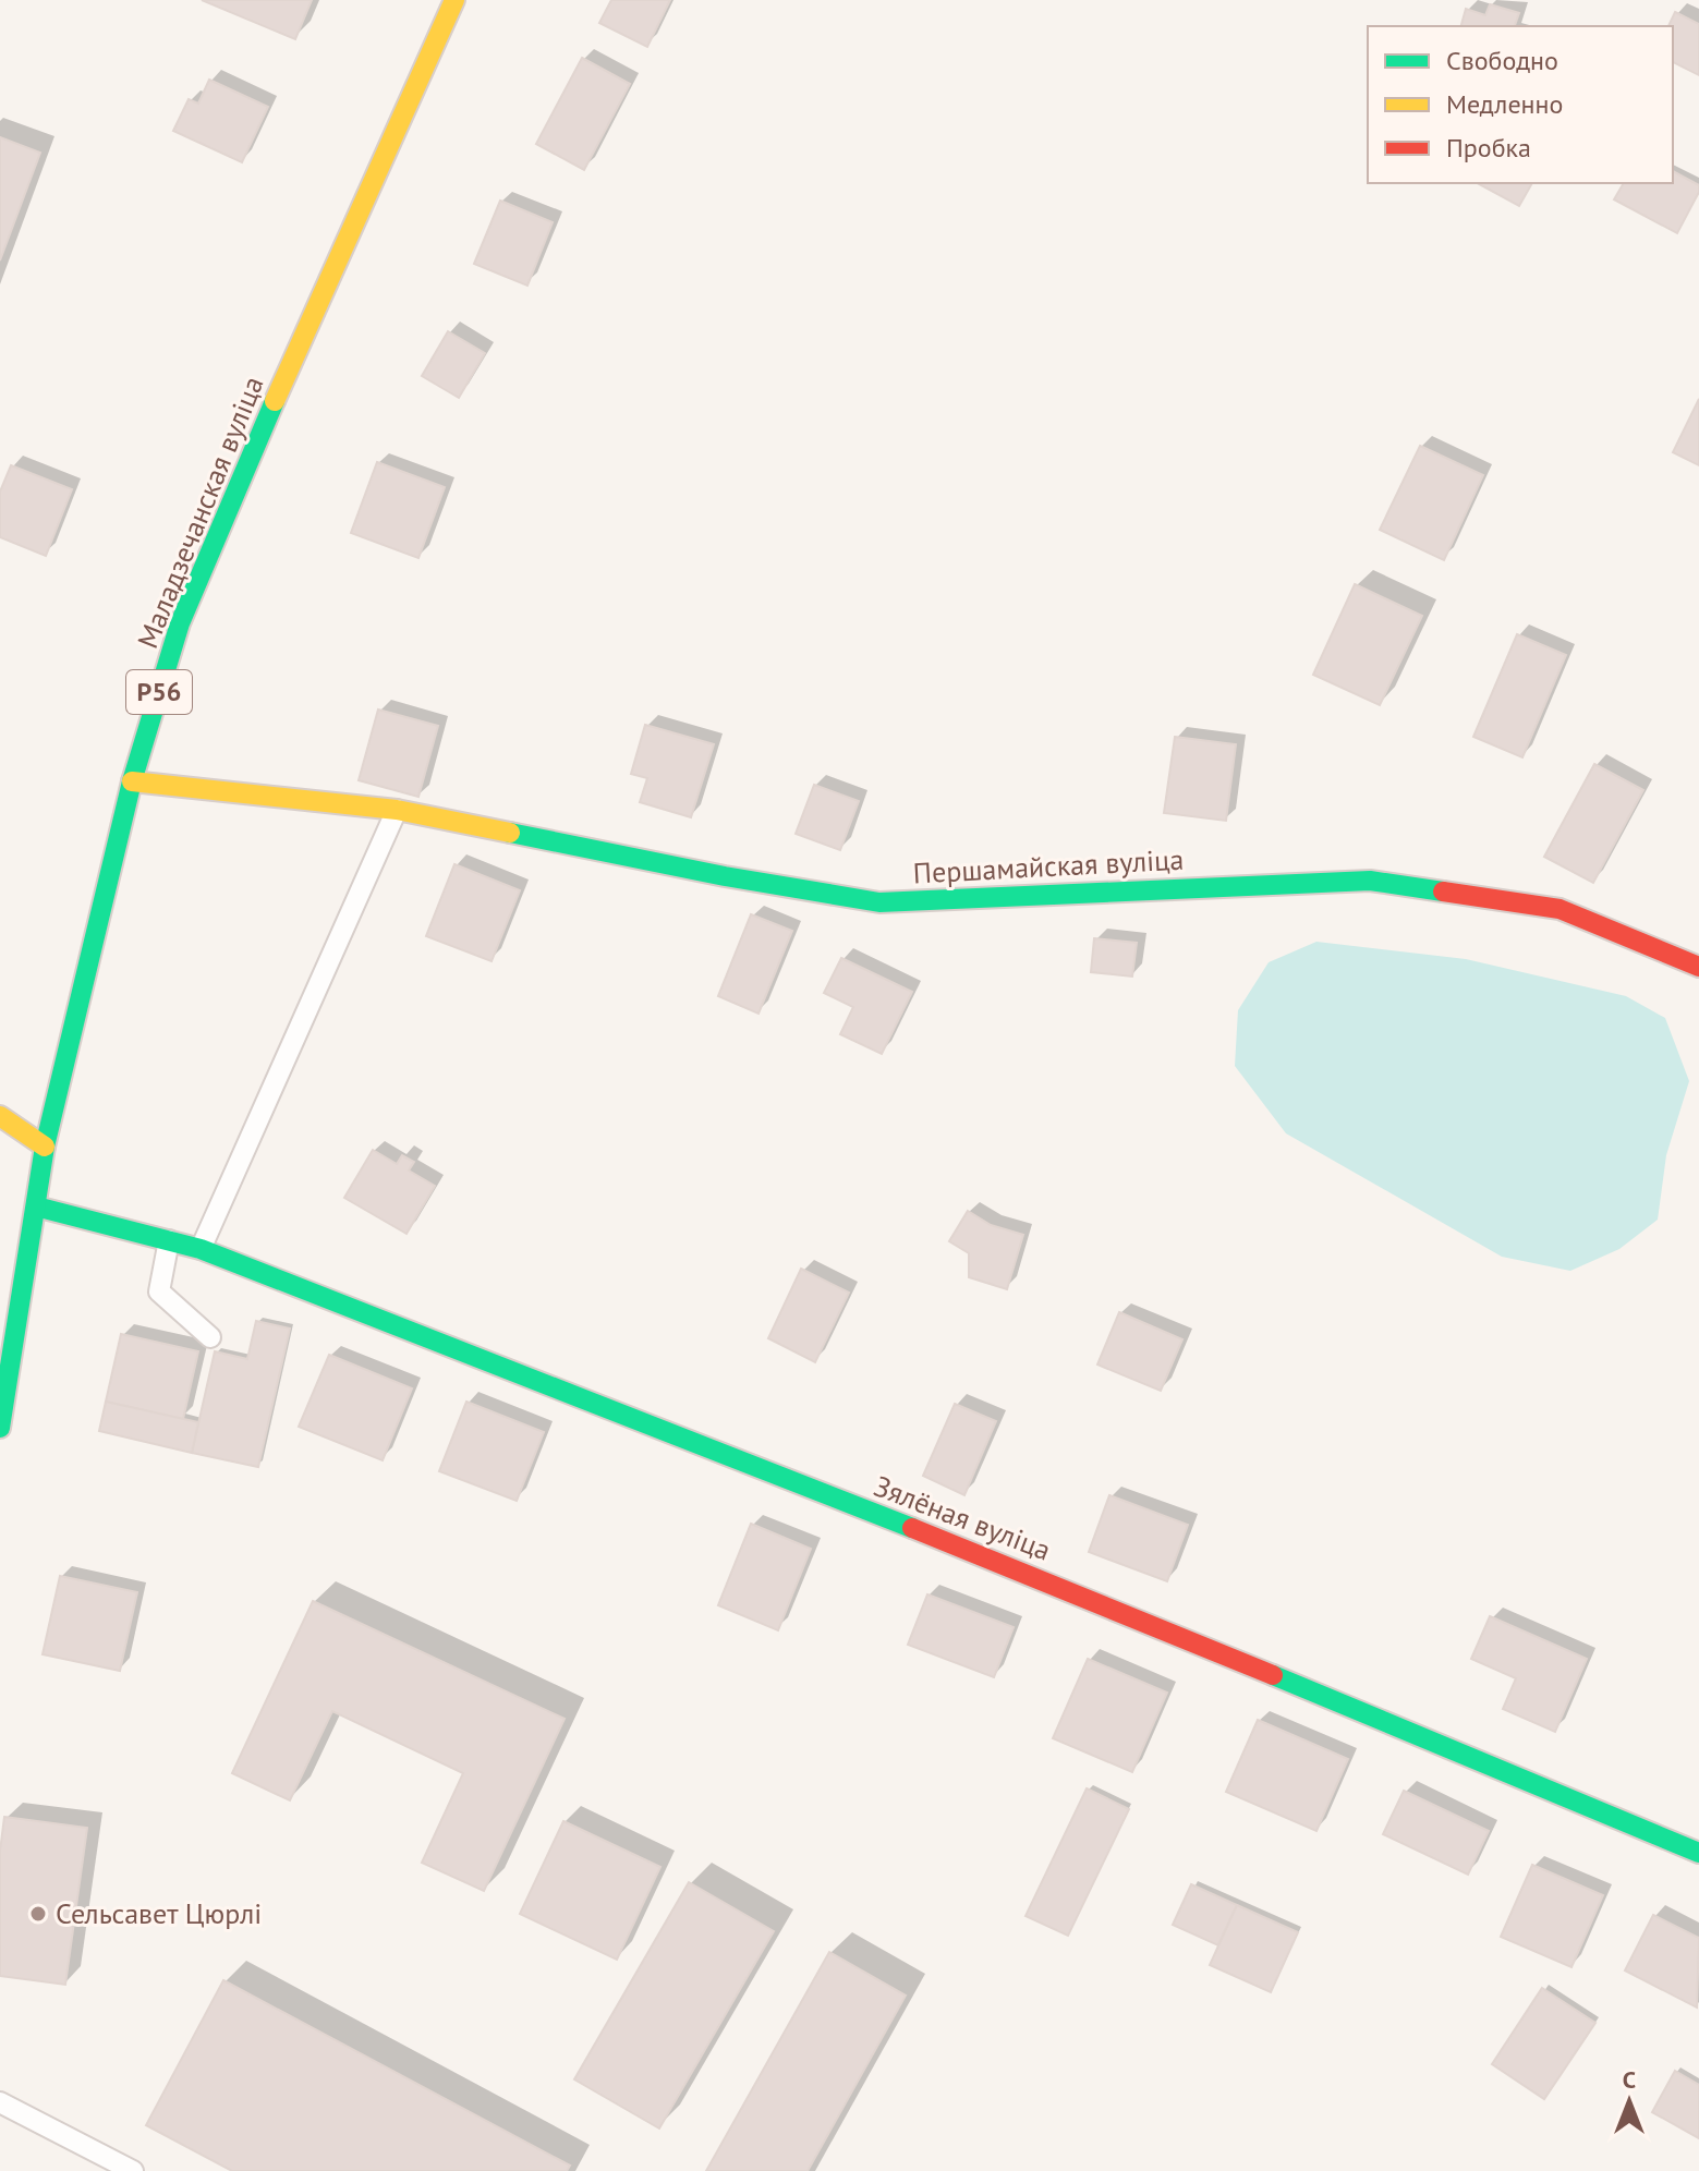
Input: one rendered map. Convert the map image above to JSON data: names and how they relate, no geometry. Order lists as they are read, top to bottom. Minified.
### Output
{"streets":{"street":["Маладзечанская вуліца","Р56","Першамайская вуліца","Зялёная вуліца"]},"crossings":[["Маладзечанская вуліца","Першамайская вуліца"],["Маладзечанская вуліца","Зялёная вуліца"]],"places":["Сельсавет Цюрлі"],"legend":["Свободно","Медленно","Пробка"],"north":"top"}
